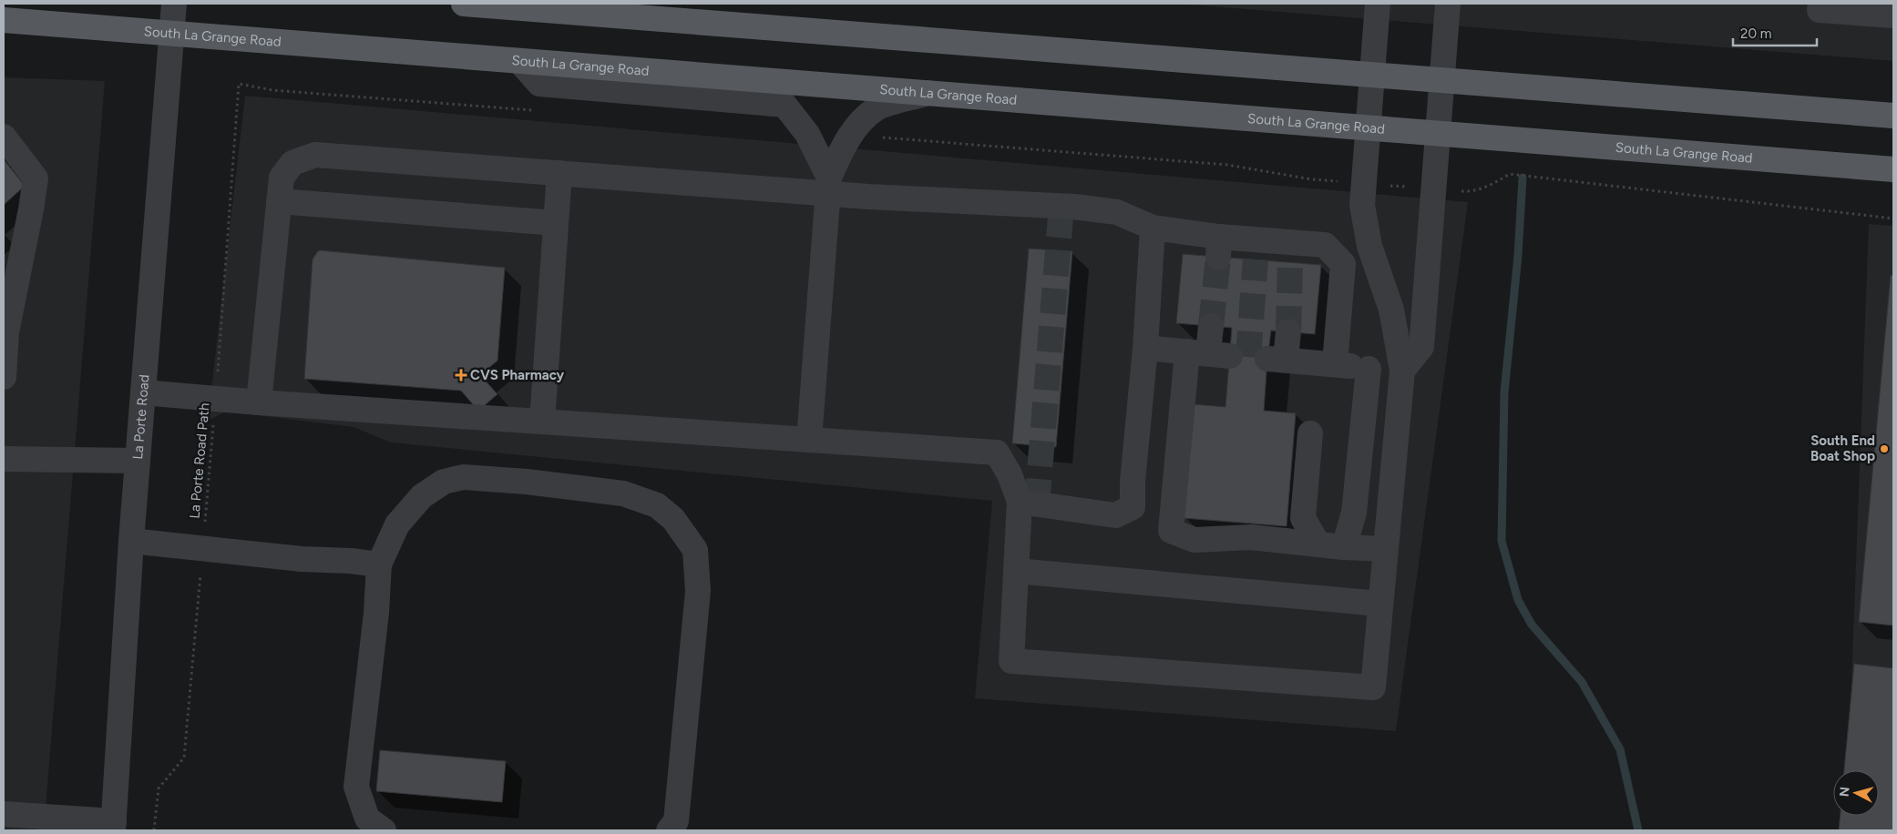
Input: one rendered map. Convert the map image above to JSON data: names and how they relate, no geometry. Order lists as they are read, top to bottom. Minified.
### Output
{"streets":{"main road":["South La Grange Road"],"street":["La Porte Road"],"path":["La Porte Road Path"]},"crossings":[["South La Grange Road","La Porte Road"]],"places":{"health":["CVS Pharmacy"],"other":["South End Boat Shop"]},"scale_bar":"20 m","north":"left"}
